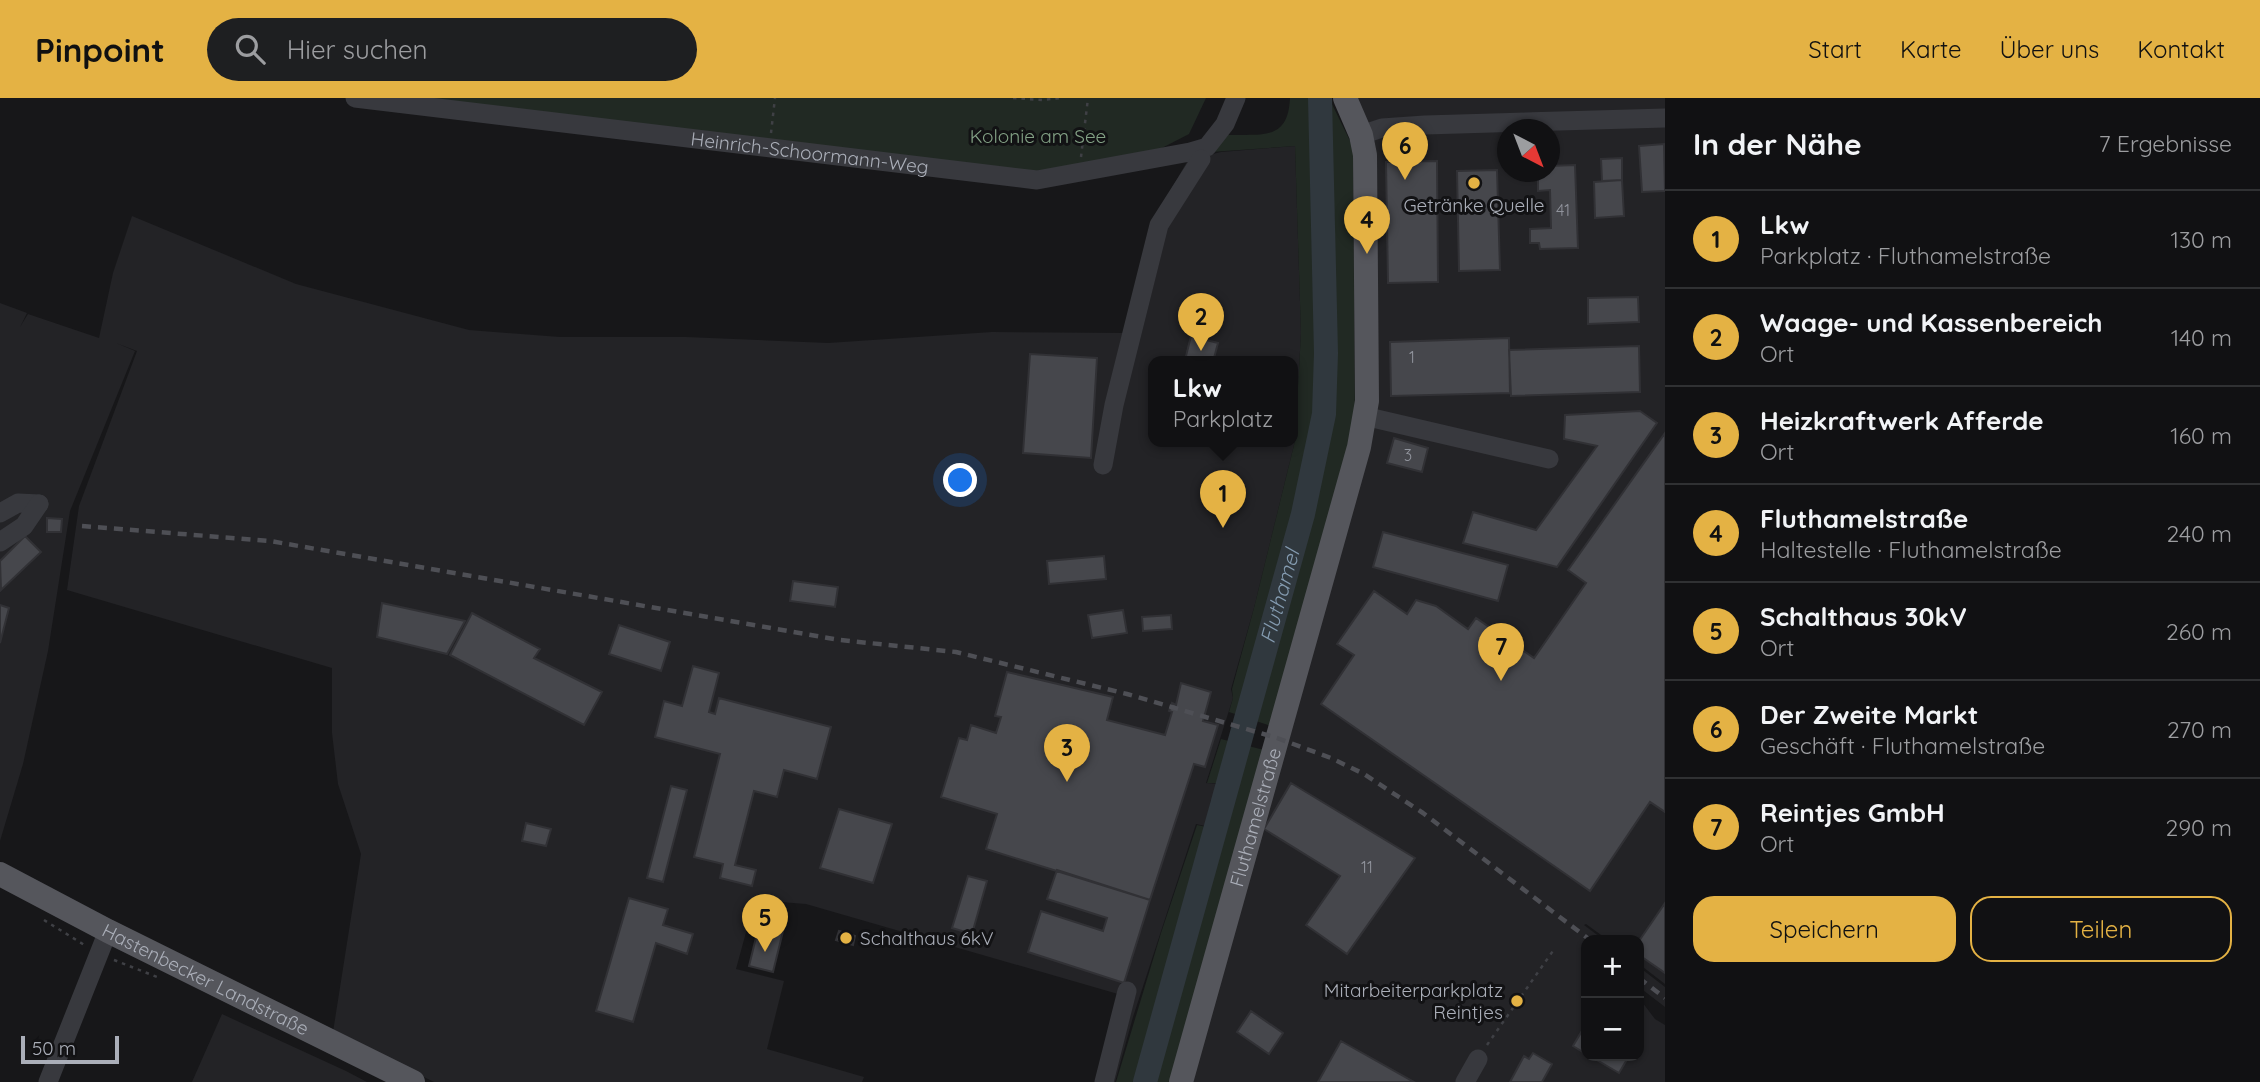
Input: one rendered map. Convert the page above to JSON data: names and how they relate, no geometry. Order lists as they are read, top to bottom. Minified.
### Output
{"streets":{"main road":["Fluthamelstraße","Hastenbecker Landstraße"],"street":["Heinrich-Schoormann-Weg"]},"water":["Fluthamel"],"parks":["Kolonie am See"],"places":["Getränke Quelle","Schalthaus 6kV","Mitarbeiterparkplatz Reintjes"],"house_numbers":["41","1","3","11"],"scale_bar":"50 m","north":"bottom right","page":{"header":"Pinpoint","search":"Hier suchen","nav":["Start","Karte","Über uns","Kontakt"],"heading":["In der Nähe","7 Ergebnisse"],"pins":["6","4","2","1","7","3","5"],"list":[{"mark":"1","name":"Lkw","note":"Parkplatz · Fluthamelstraße","value":"130 m"},{"mark":"2","name":"Waage- und Kassenbereich","note":"Ort","value":"140 m"},{"mark":"3","name":"Heizkraftwerk Afferde","note":"Ort","value":"160 m"},{"mark":"4","name":"Fluthamelstraße","note":"Haltestelle · Fluthamelstraße","value":"240 m"},{"mark":"5","name":"Schalthaus 30kV","note":"Ort","value":"260 m"},{"mark":"6","name":"Der Zweite Markt","note":"Geschäft · Fluthamelstraße","value":"270 m"},{"mark":"7","name":"Reintjes GmbH","note":"Ort","value":"290 m"}],"popup":["Lkw","Parkplatz"],"buttons":["Speichern","Teilen"],"map_buttons":["+","−"],"scale":"50 m"}}
